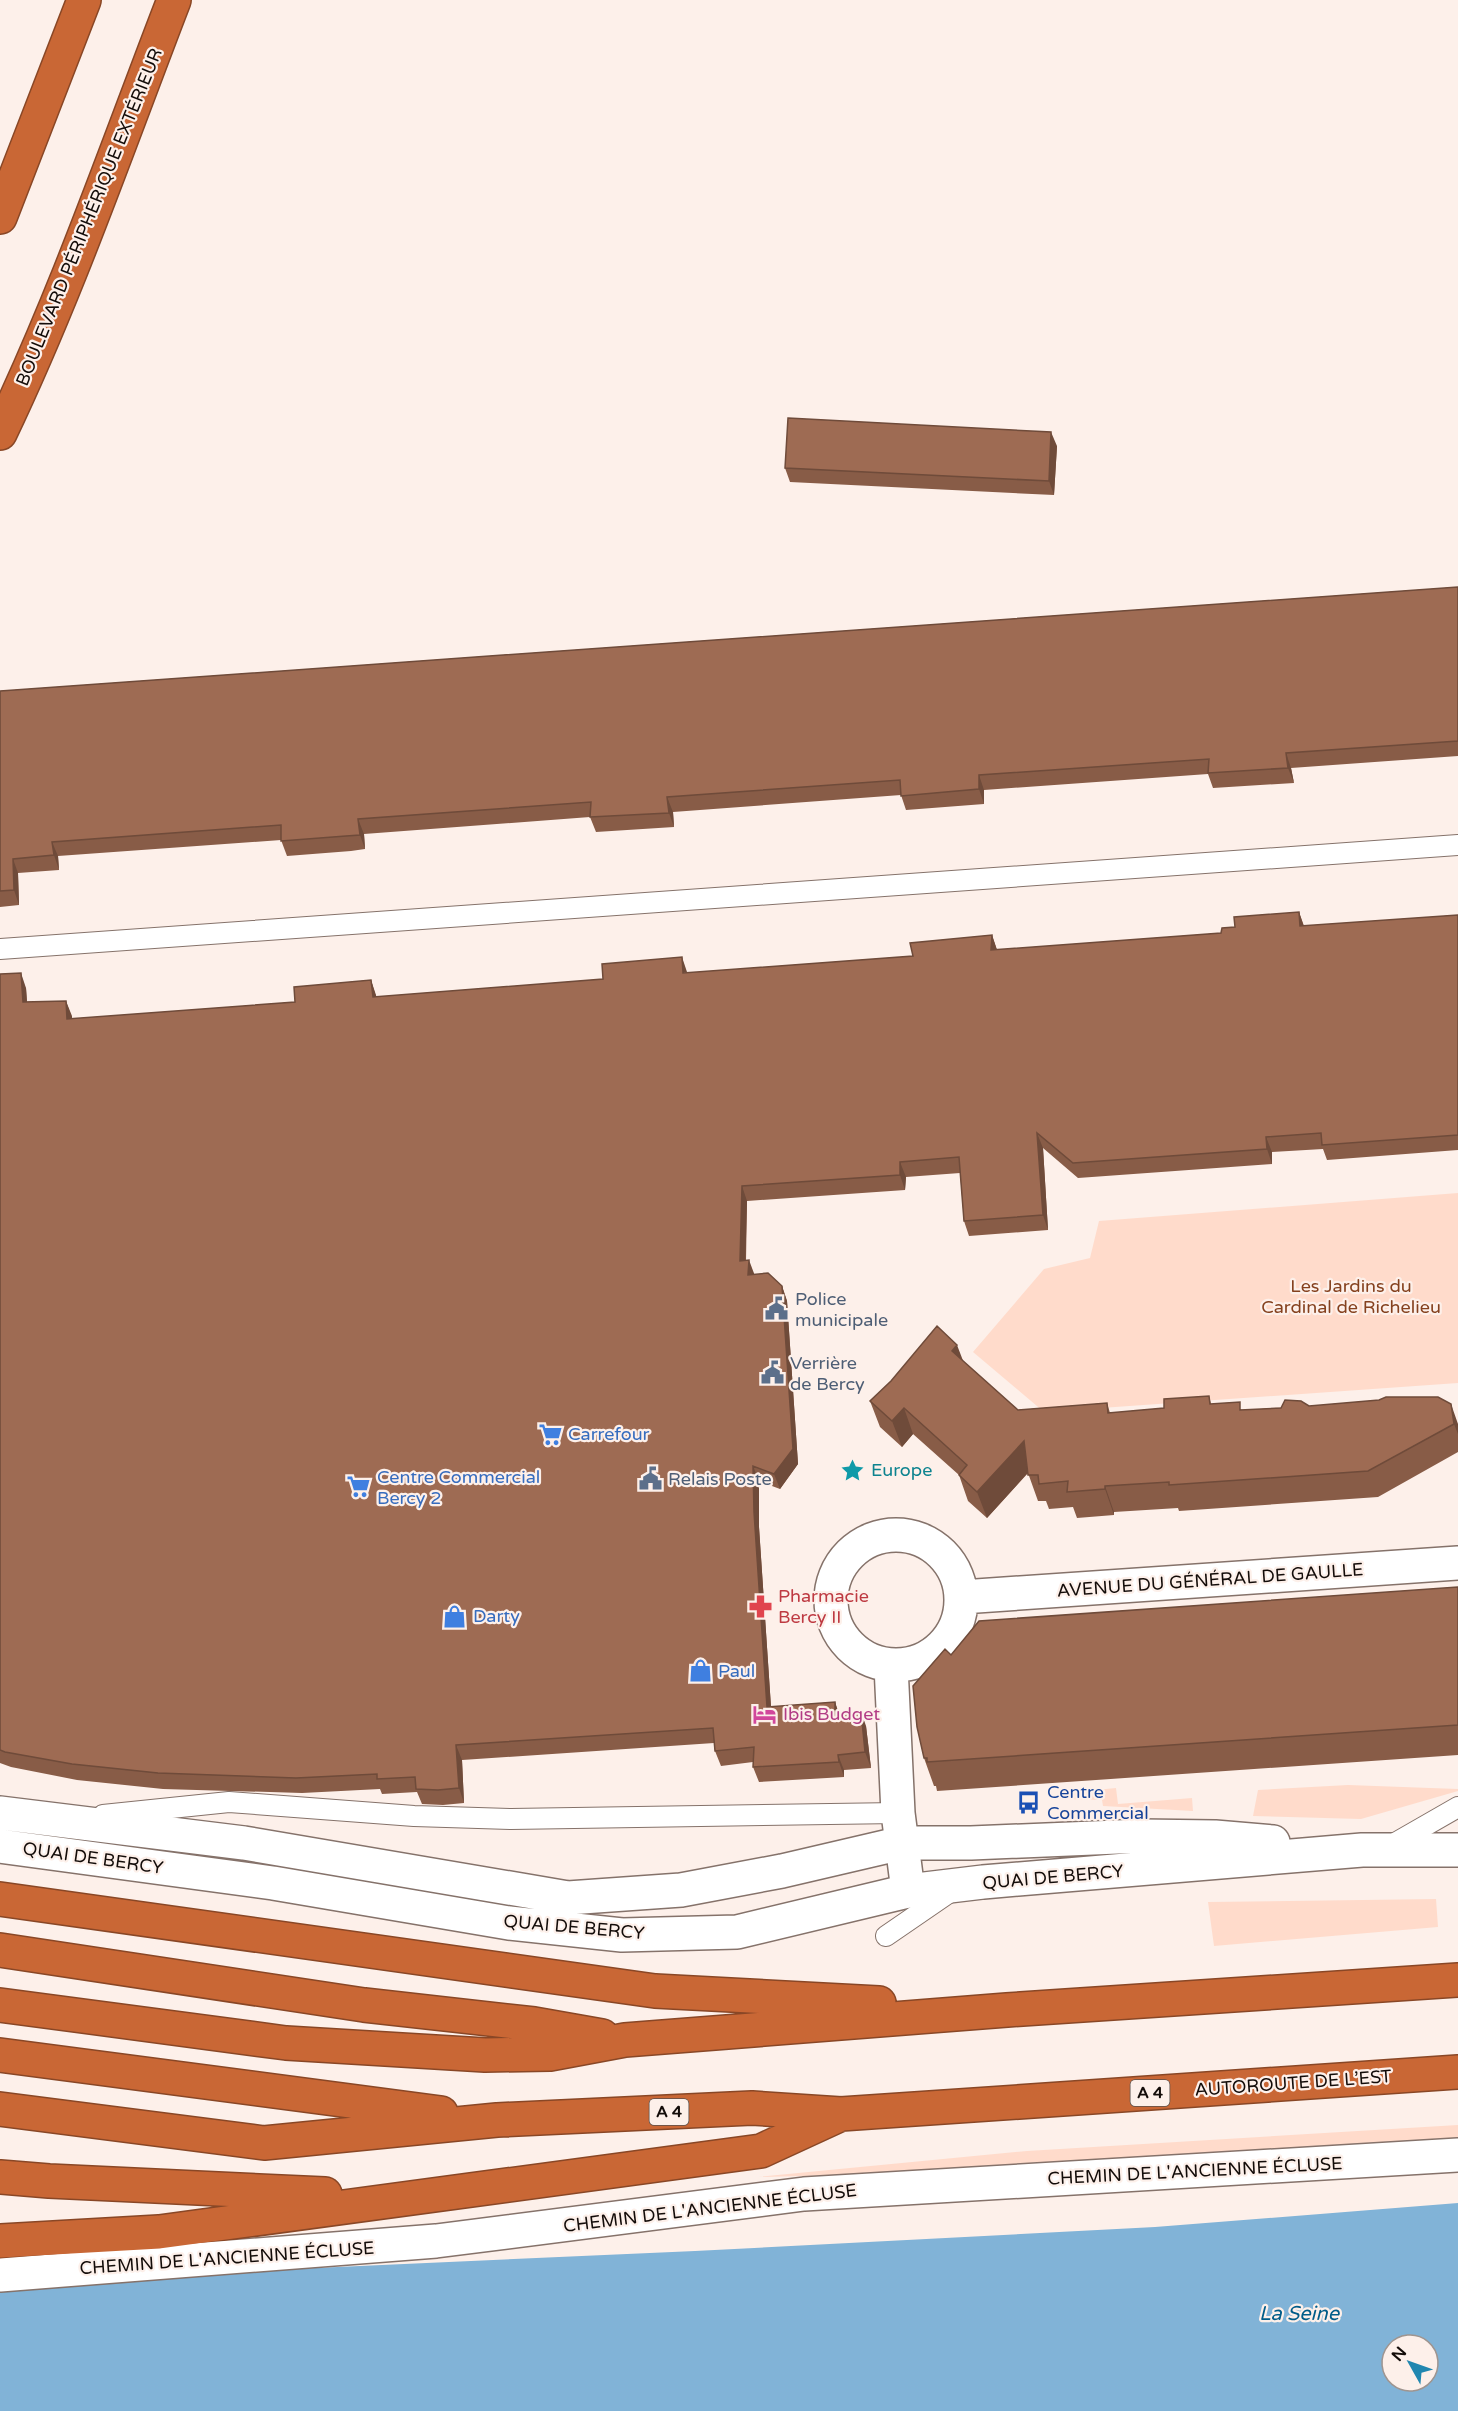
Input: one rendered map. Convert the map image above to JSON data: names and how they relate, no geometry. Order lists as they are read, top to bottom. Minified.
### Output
{"streets":{"highway":["BOULEVARD PÉRIPHÉRIQUE EXTÉRIEUR","AUTOROUTE DE L’EST","A 4"],"main road":["AVENUE DU GÉNÉRAL DE GAULLE","QUAI DE BERCY","CHEMIN DE L'ANCIENNE ÉCLUSE"]},"crossings":[["AUTOROUTE DE L’EST","A 4"]],"water":["La Seine"],"parks":["Les Jardins du Cardinal de Richelieu"],"places":{"public building":["Police municipale","Verrière de Bercy","Relais Poste"],"supermarket":["Carrefour","Centre Commercial Bercy 2"],"place":["Europe"],"pharmacy":["Pharmacie Bercy II"],"shop":["Darty","Paul"],"hotel":["Ibis Budget"],"bus stop":["Centre Commercial"]},"north":"top left"}
